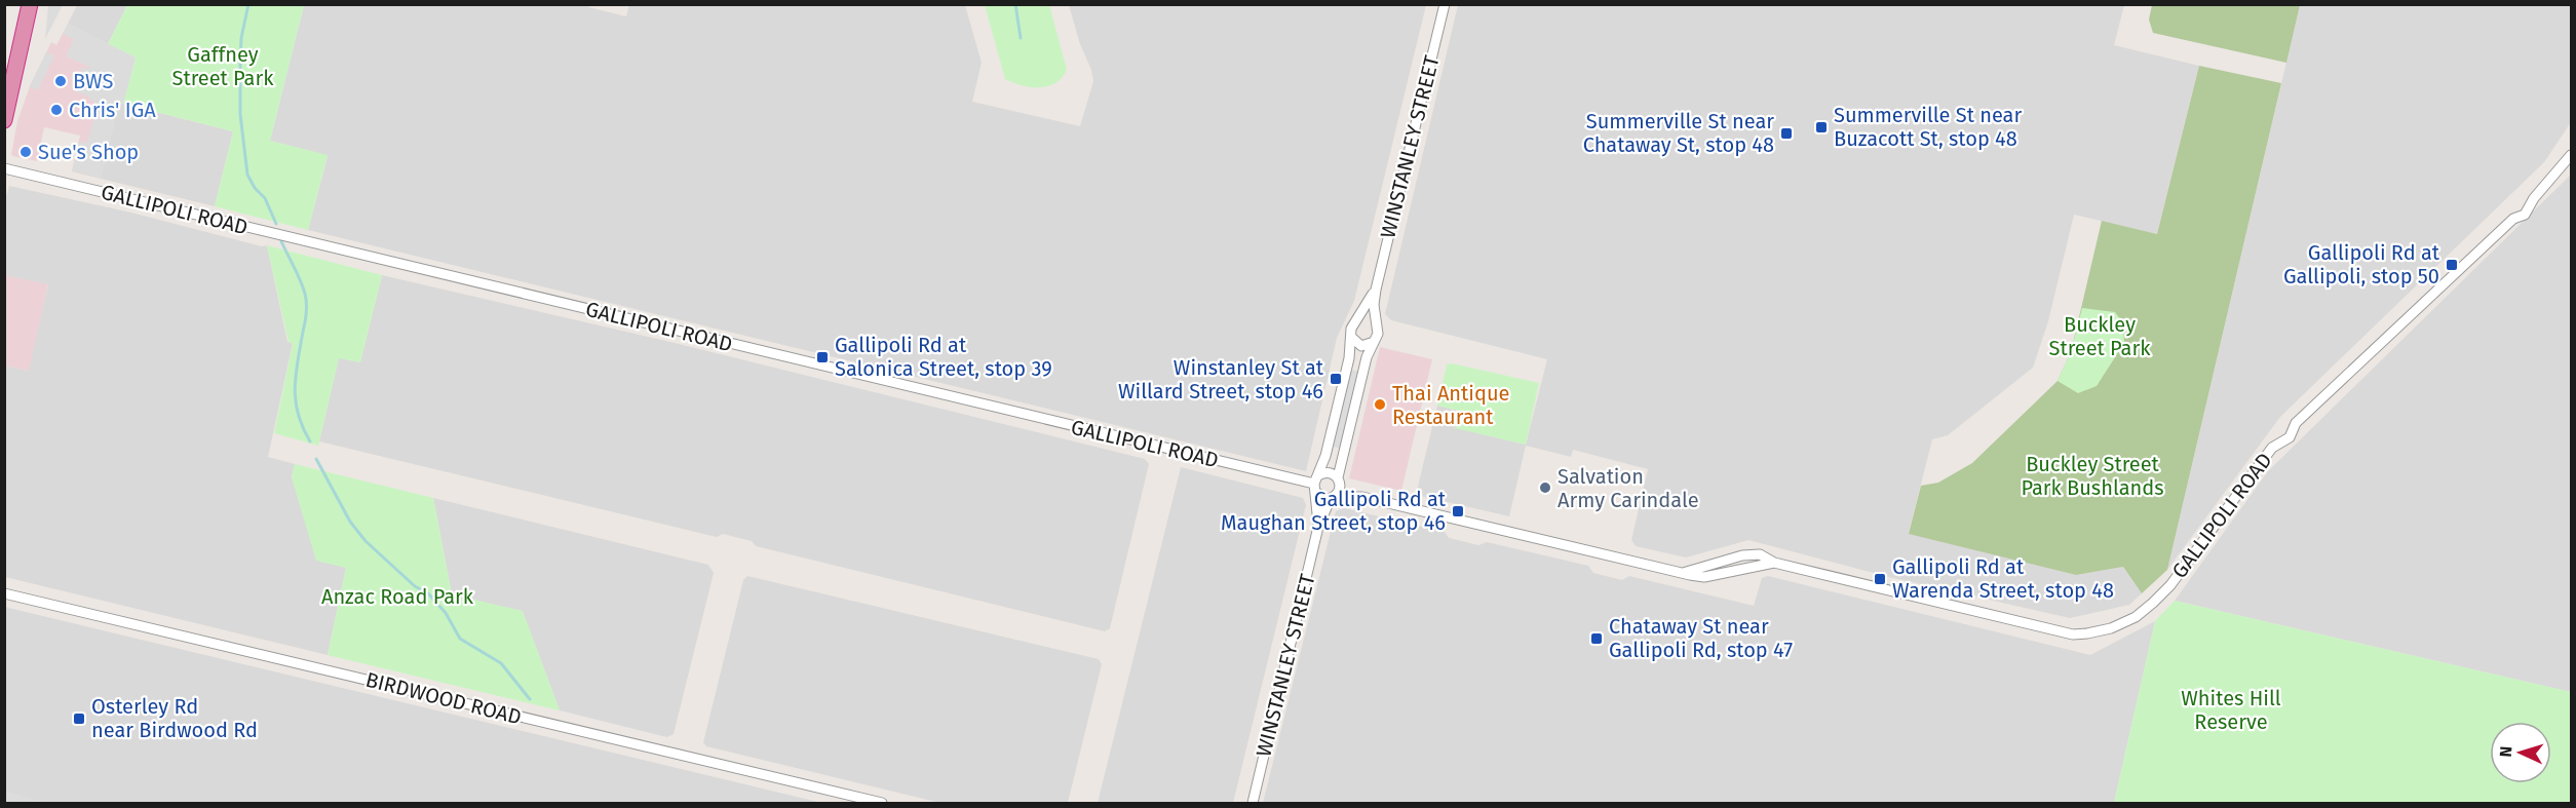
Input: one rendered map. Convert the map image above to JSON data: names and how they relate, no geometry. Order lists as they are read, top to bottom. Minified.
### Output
{"streets":{"street":["WINSTANLEY STREET","GALLIPOLI ROAD","BIRDWOOD ROAD"]},"crossings":[["WINSTANLEY STREET","GALLIPOLI ROAD"]],"parks":["Gaffney Street Park","Buckley Street Park","Buckley Street Park Bushlands","Anzac Road Park","Whites Hill Reserve"],"places":{"other":["BWS","Chris' IGA","Sue's Shop","Thai Antique Restaurant","Salvation Army Carindale"],"transit":["Summerville St near Buzacott St, stop 48","Summerville St near Chataway St, stop 48","Gallipoli Rd at Gallipoli, stop 50","Gallipoli Rd at Salonica Street, stop 39","Winstanley St at Willard Street, stop 46","Gallipoli Rd at Maughan Street, stop 46","Gallipoli Rd at Warenda Street, stop 48","Chataway St near Gallipoli Rd, stop 47","Osterley Rd near Birdwood Rd"]},"north":"left"}
